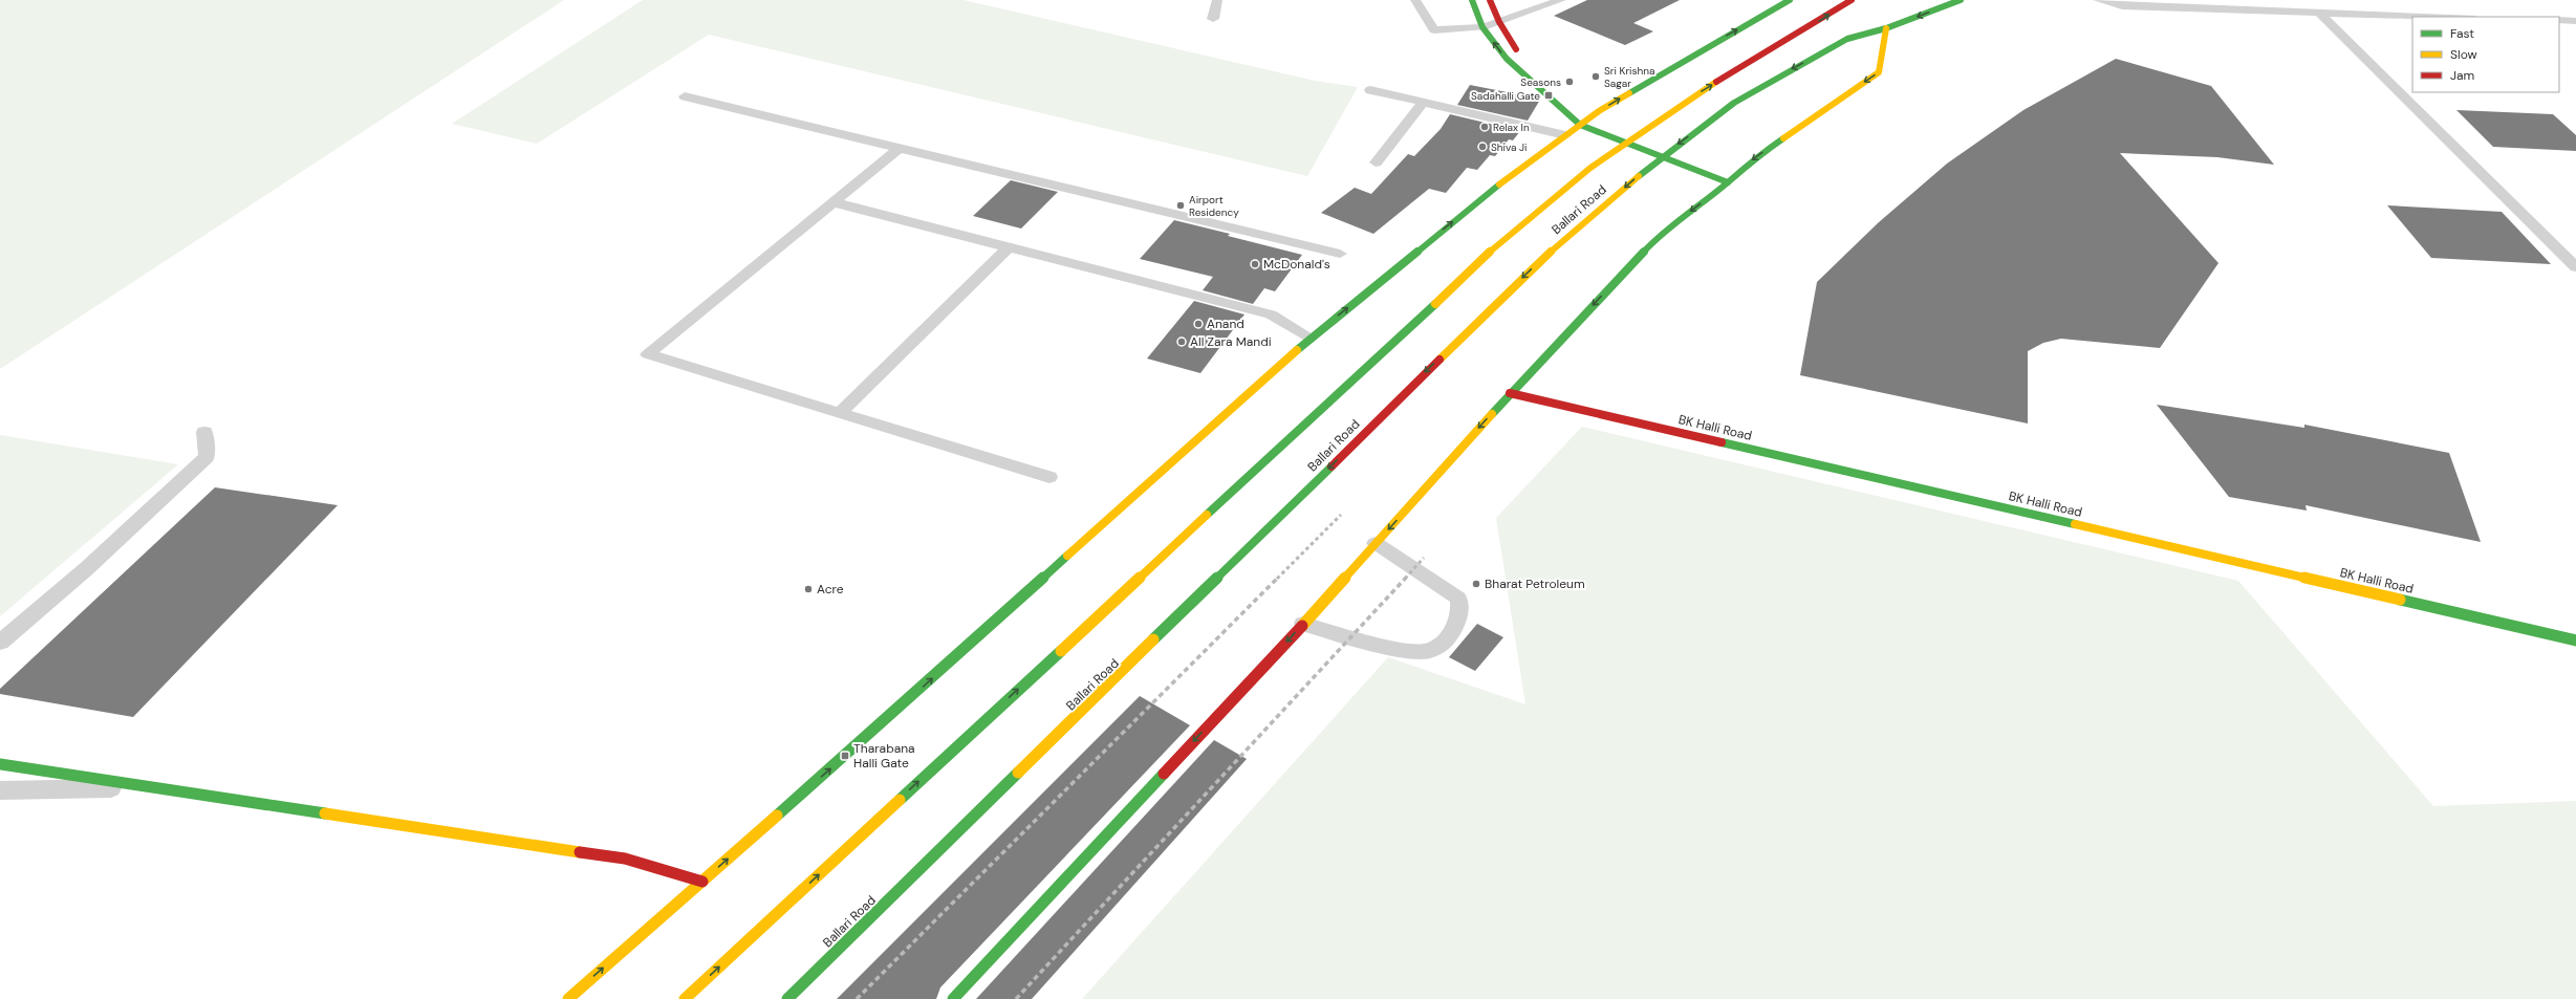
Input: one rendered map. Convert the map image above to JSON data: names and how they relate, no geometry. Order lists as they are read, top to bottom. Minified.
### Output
{"streets":{"main road":["Ballari Road","BK Halli Road"]},"places":{"other":["Sri Krishna Sagar","Seasons","Relax In","Shiva Ji","Airport Residency","McDonald's","Anand","All Zara Mandi","Bharat Petroleum","Acre"],"transit":["Sadahalli Gate","Tharabana Halli Gate"]},"legend":["Fast","Slow","Jam"]}
